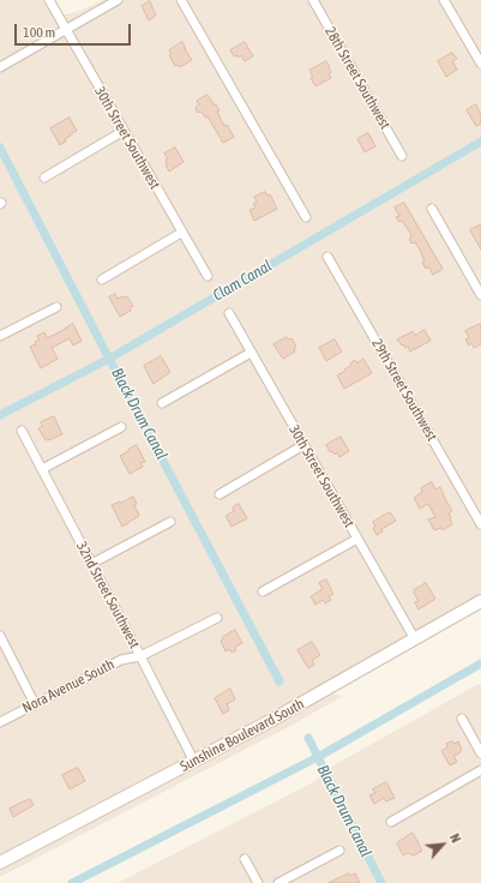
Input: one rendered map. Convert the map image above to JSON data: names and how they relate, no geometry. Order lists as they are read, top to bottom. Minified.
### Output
{"streets":{"street":["28th Street Southwest","30th Street Southwest","29th Street Southwest","32nd Street Southwest","Nora Avenue South","Sunshine Boulevard South"]},"crossings":[["30th Street Southwest","Sunshine Boulevard South"],["32nd Street Southwest","Nora Avenue South"],["32nd Street Southwest","Sunshine Boulevard South"]],"water":["Clam Canal","Black Drum Canal"],"scale_bar":"100 m","north":"top right"}
